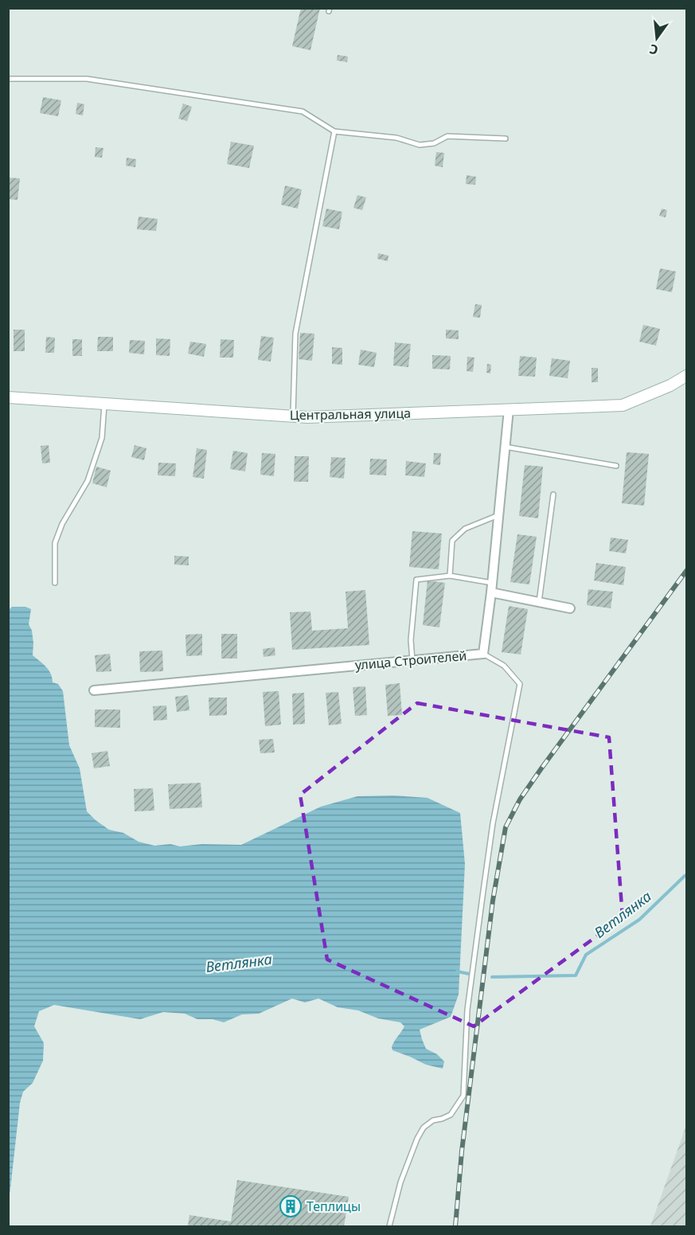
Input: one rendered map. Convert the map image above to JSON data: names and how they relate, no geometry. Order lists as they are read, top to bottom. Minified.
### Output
{"streets":{"main road":["Центральная улица"],"street":["улица Строителей"]},"crossings":[["Центральная улица","улица Строителей"]],"water":["Ветлянка"],"places":{"building":["Теплицы"]},"north":"bottom"}
